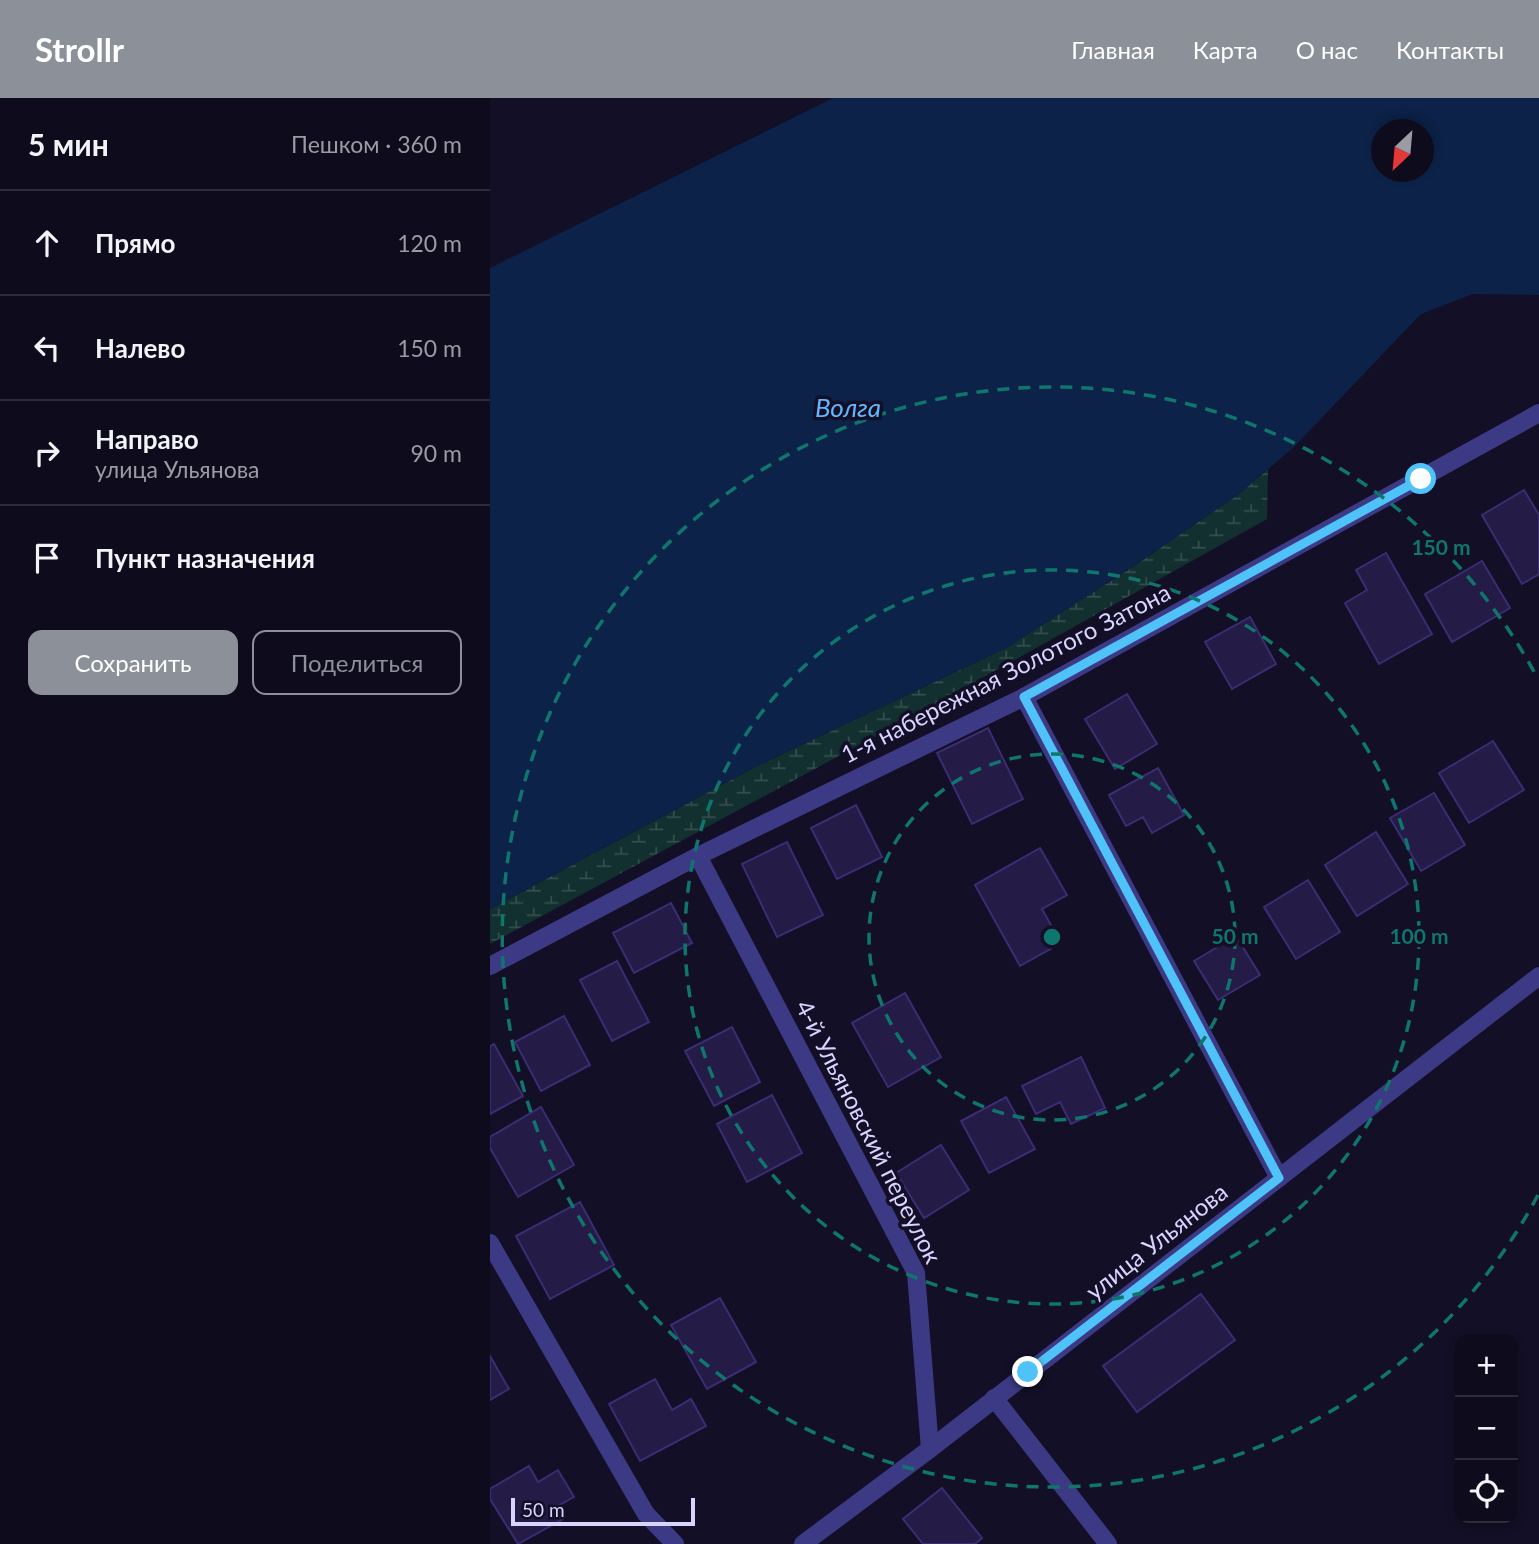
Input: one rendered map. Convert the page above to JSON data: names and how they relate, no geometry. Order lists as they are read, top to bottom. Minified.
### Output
{"streets":{"street":["1-я набережная Золотого Затона","4-й Ульяновский переулок","улица Ульянова"]},"crossings":[["1-я набережная Золотого Затона","4-й Ульяновский переулок"],["4-й Ульяновский переулок","улица Ульянова"]],"water":["Волга"],"scale_bar":"50 m","north":"bottom left","page":{"header":"Strollr","nav":["Главная","Карта","О нас","Контакты"],"heading":["5 мин","Пешком · 360 m"],"list":[["Прямо","120 m"],["Налево","150 m"],["Направо","улица Ульянова","90 m"],"Пункт назначения"],"buttons":["Сохранить","Поделиться"],"map_buttons":["+","−"],"scale":"50 m"},"rings":["150 m","50 m","100 m"]}
